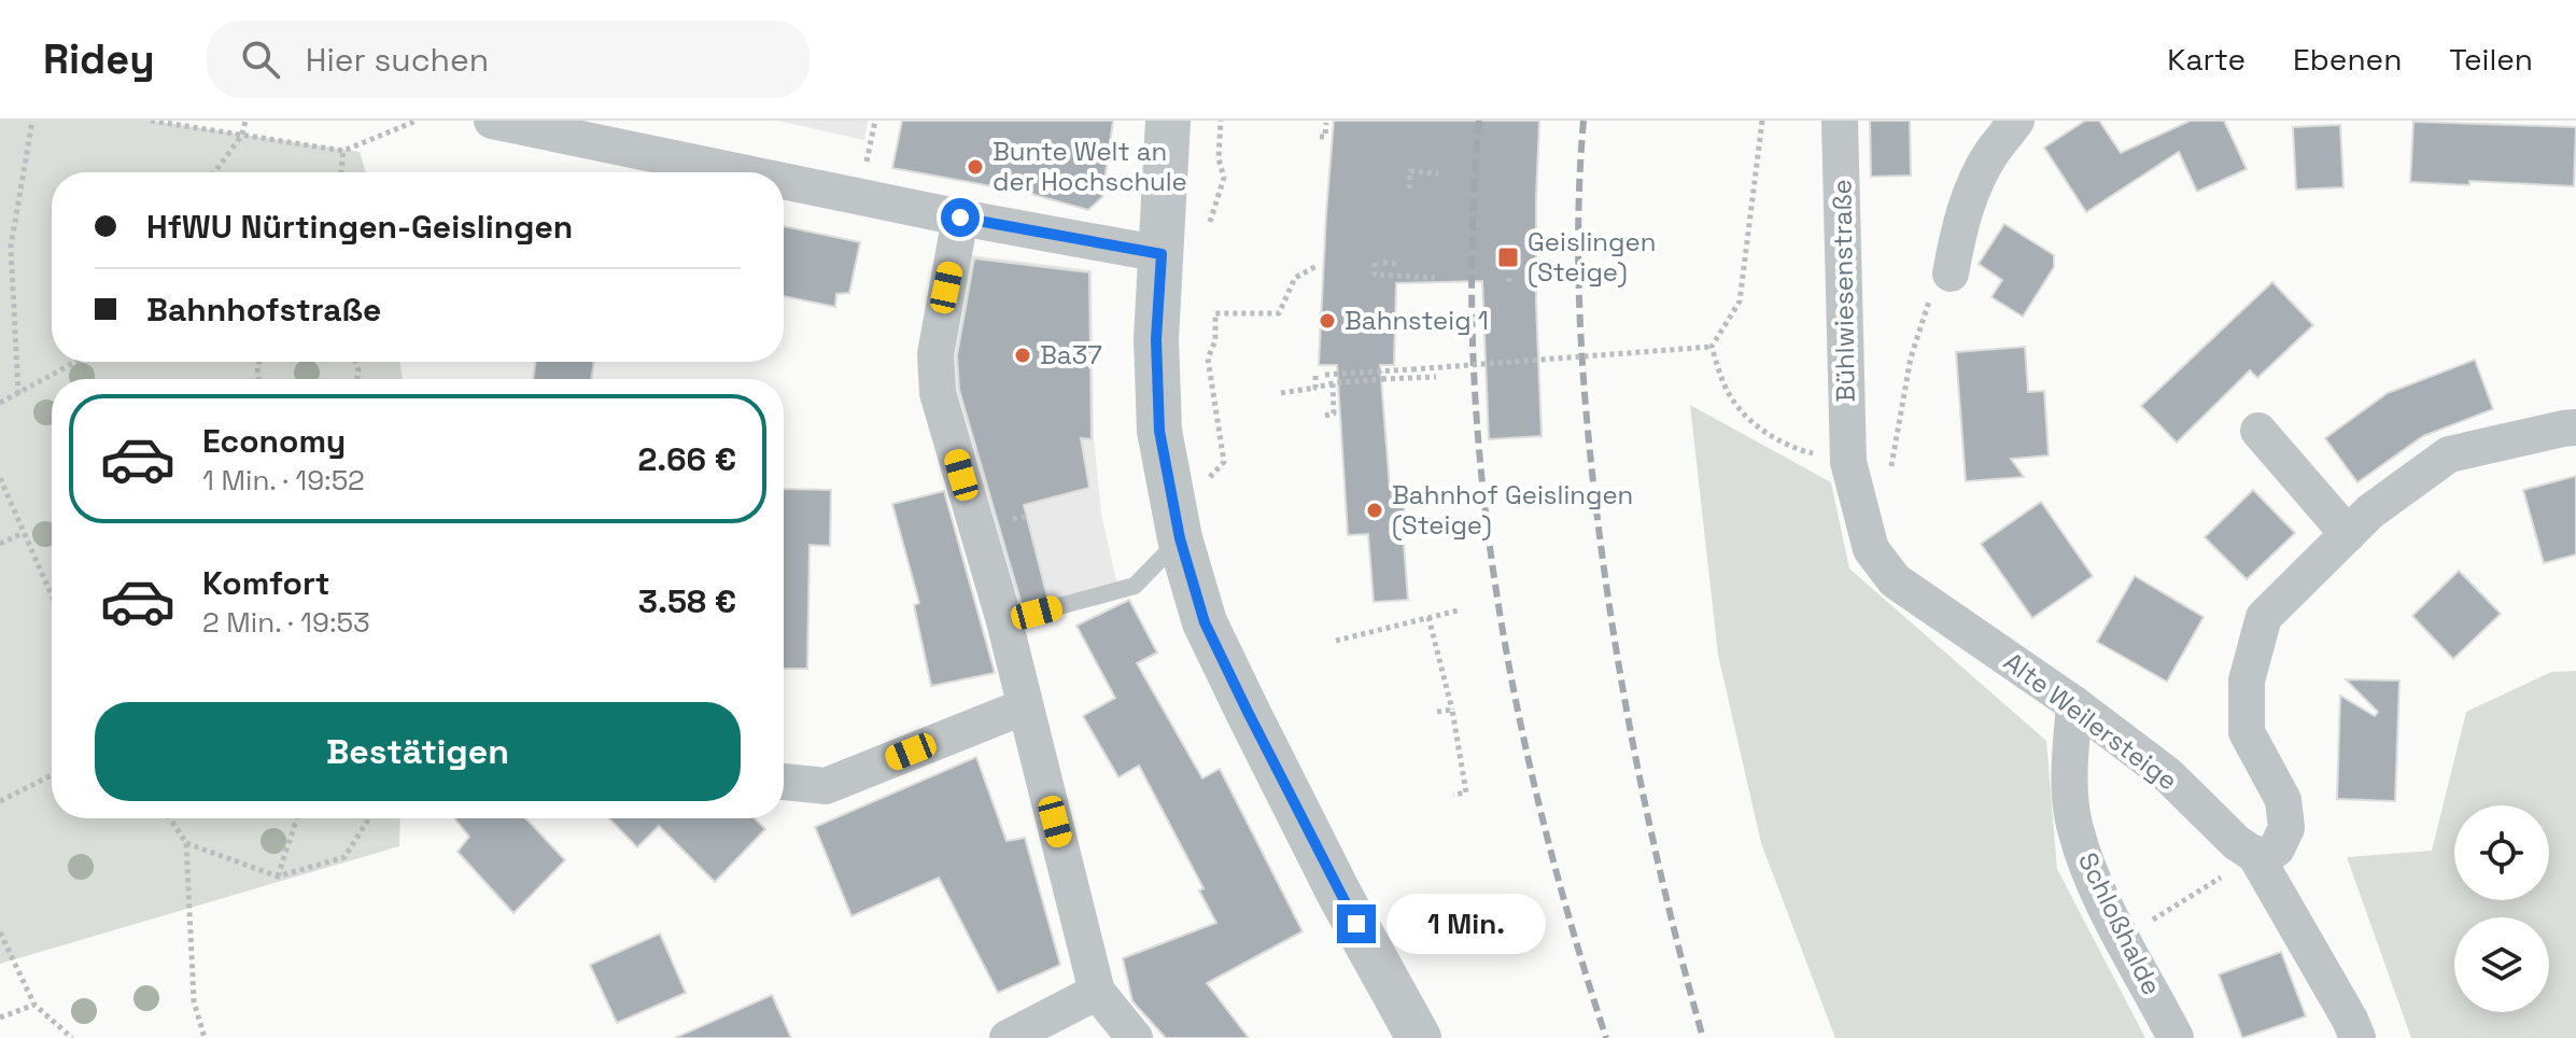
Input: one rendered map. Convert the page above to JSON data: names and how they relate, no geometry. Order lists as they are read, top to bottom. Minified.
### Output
{"streets":{"street":["Bühlwiesenstraße","Alte Weilersteige","Schloßhalde"]},"crossings":[["Bühlwiesenstraße","Alte Weilersteige"],["Alte Weilersteige","Schloßhalde"]],"places":{"other":["Bunte Welt an der Hochschule","Bahnsteig 1","Ba37","Bahnhof Geislingen (Steige)"],"transit":["Geislingen (Steige)"]},"page":{"header":"Ridey","search":"Hier suchen","nav":["Karte","Ebenen","Teilen"],"banner":["HfWU Nürtingen-Geislingen","Bahnhofstraße"],"list":[{"name":"Economy","note":"1 Min. · 19:52","value":"2.66 €"},{"name":"Komfort","note":"2 Min. · 19:53","value":"3.58 €"}],"buttons":"Bestätigen","bubble":"1 Min."}}
